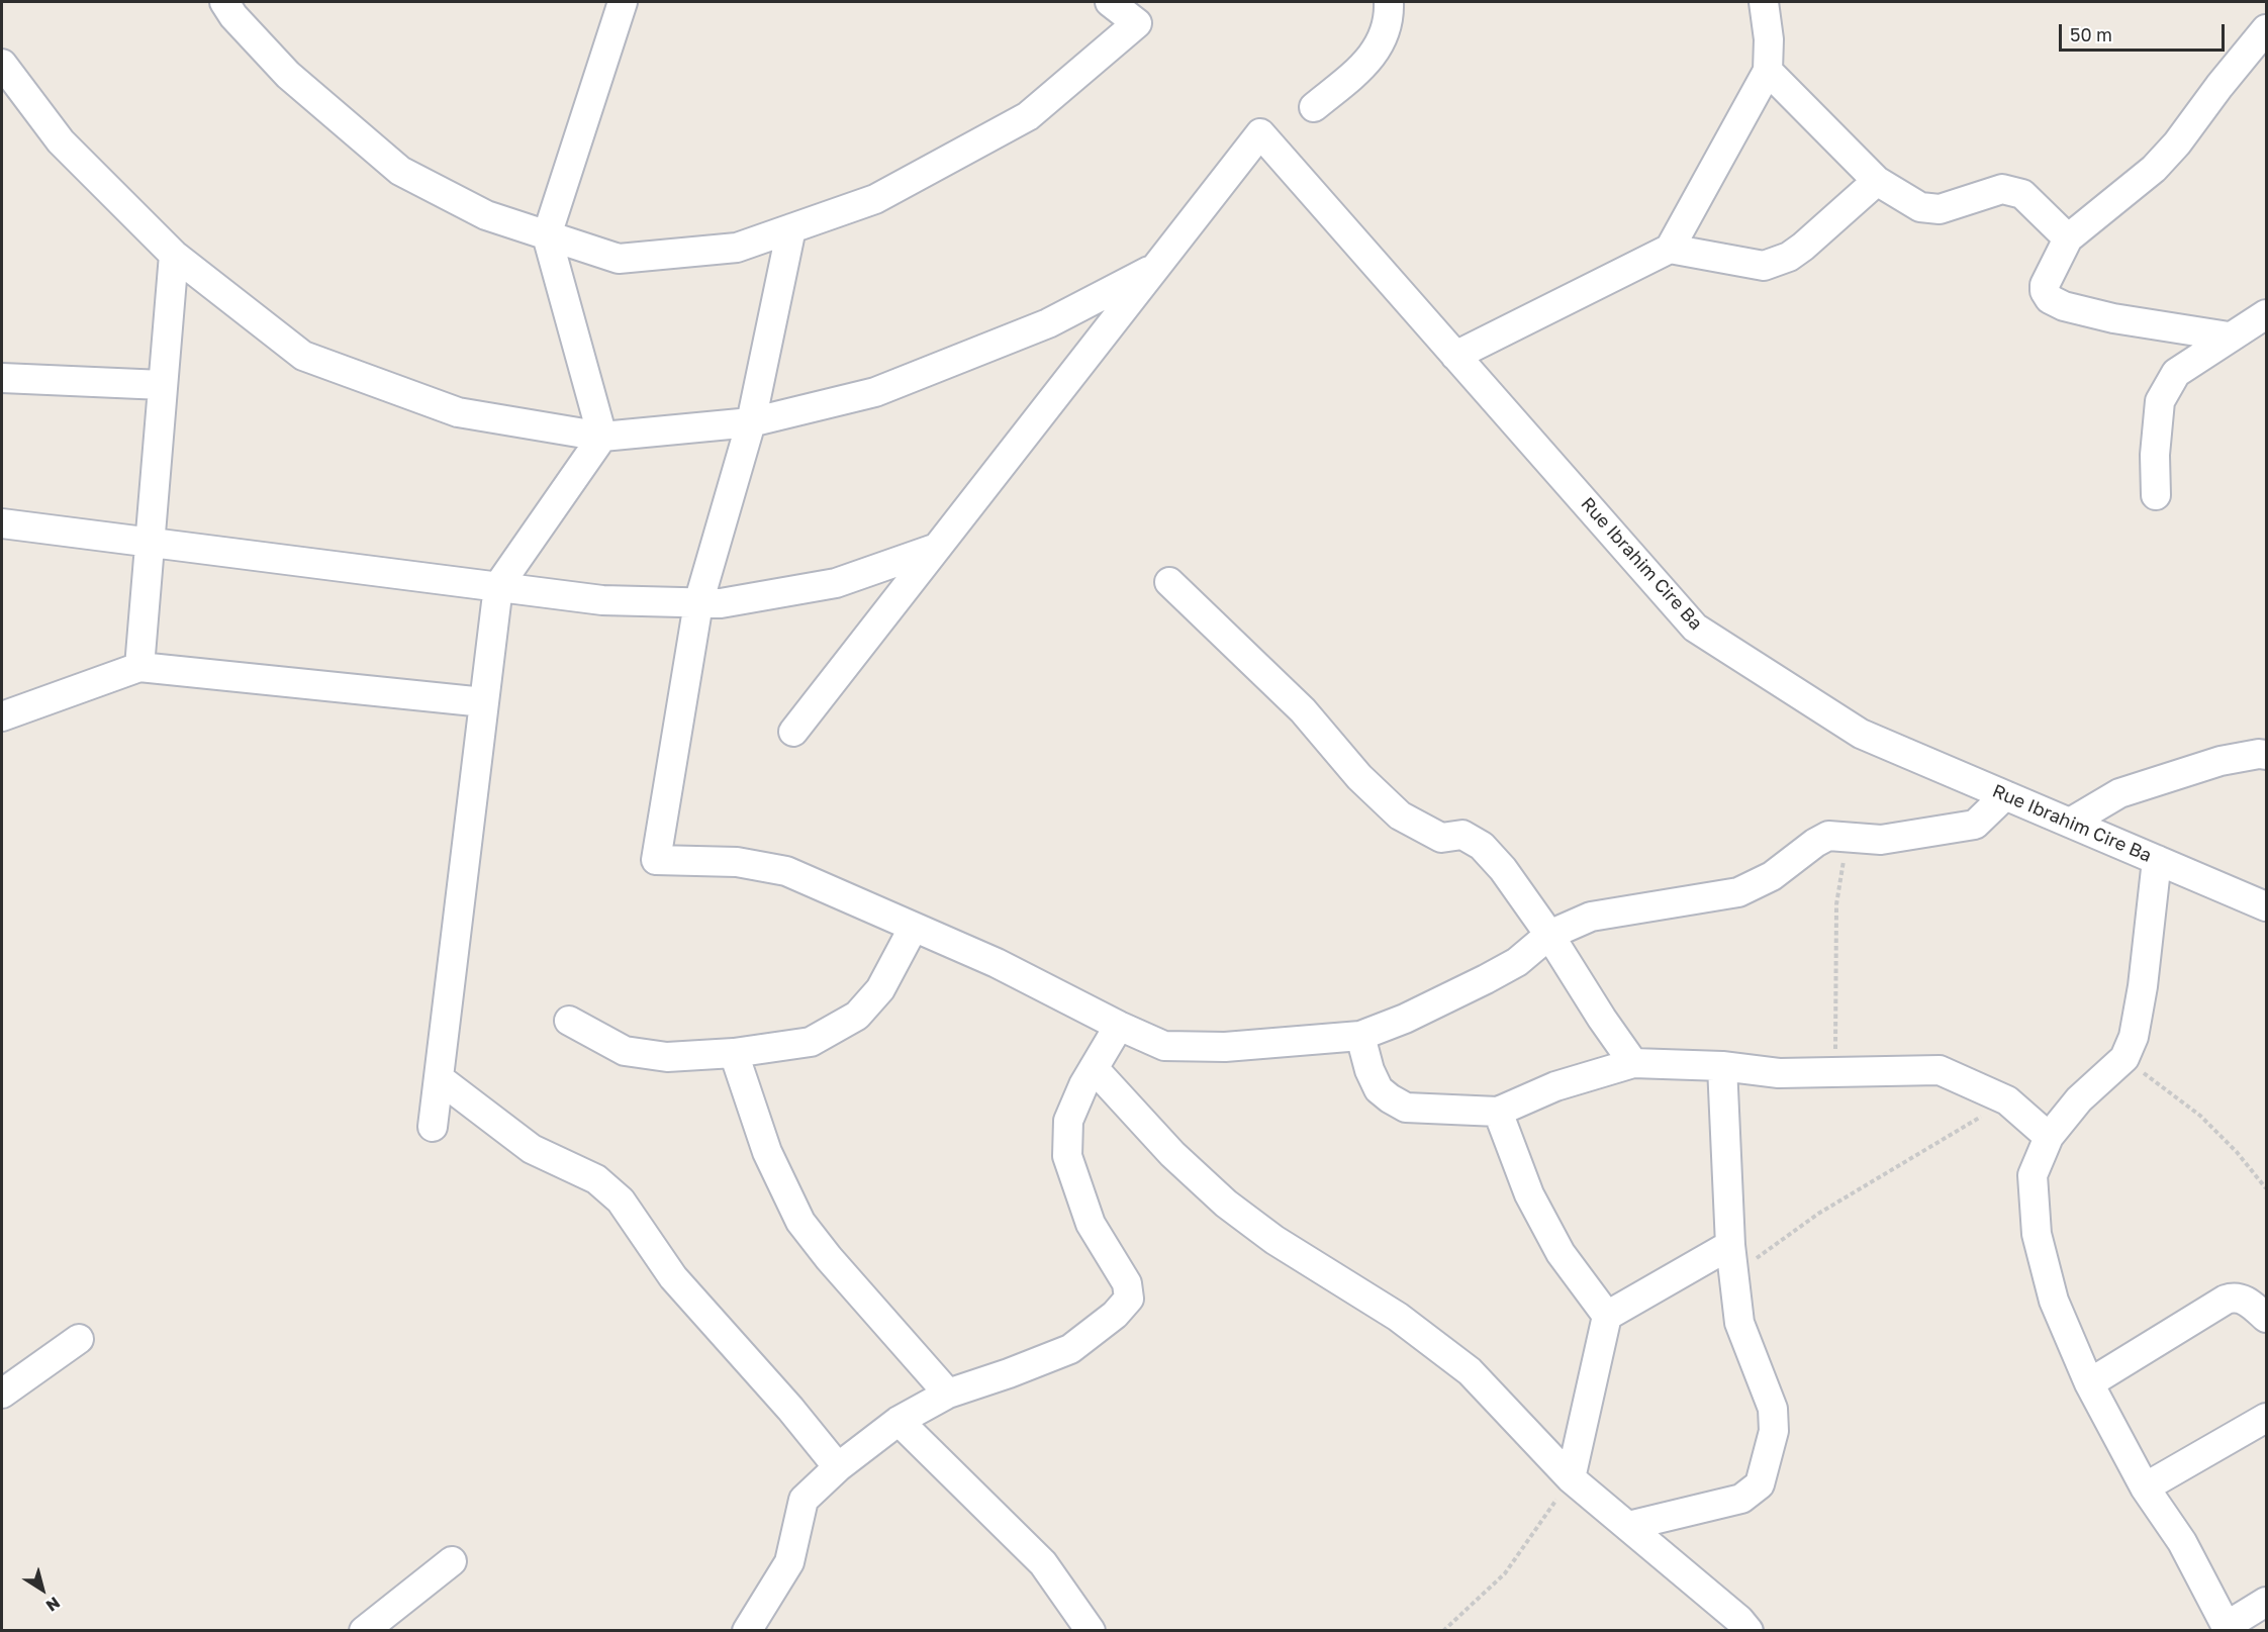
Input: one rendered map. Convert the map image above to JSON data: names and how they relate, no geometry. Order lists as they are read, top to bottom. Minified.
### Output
{"streets":{"street":["Rue Ibrahim Cire Ba"]},"scale_bar":"50 m","north":"bottom right"}
